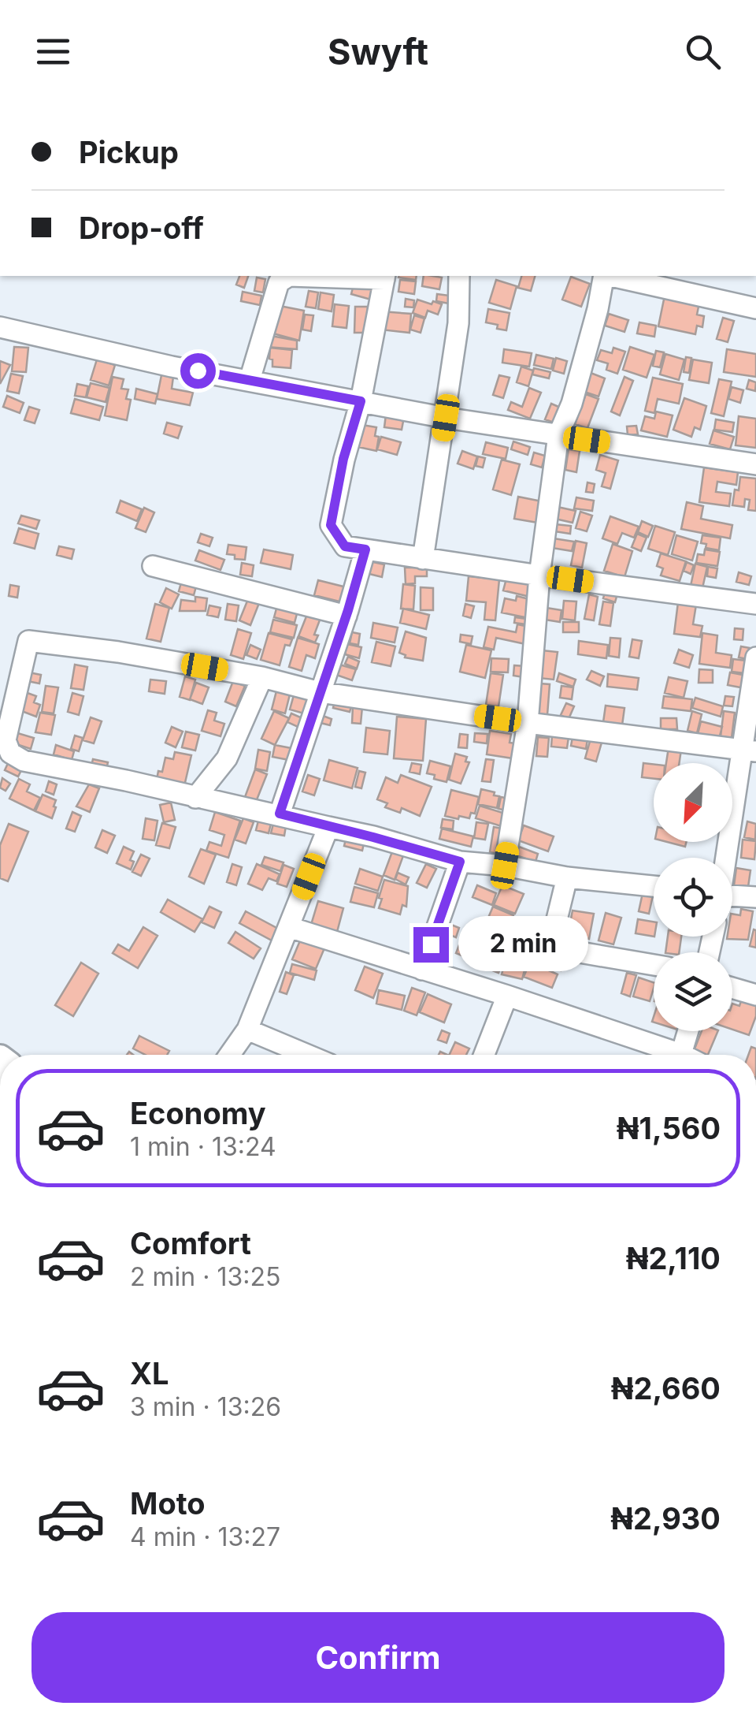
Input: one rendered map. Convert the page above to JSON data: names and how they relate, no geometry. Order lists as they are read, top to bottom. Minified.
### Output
{"north":"bottom left","page":{"header":"Swyft","banner":["Pickup","Drop-off"],"bubble":"2 min","list":[{"name":"Economy","note":"1 min · 13:24","value":"₦1,560"},{"name":"Comfort","note":"2 min · 13:25","value":"₦2,110"},{"name":"XL","note":"3 min · 13:26","value":"₦2,660"},{"name":"Moto","note":"4 min · 13:27","value":"₦2,930"}],"buttons":"Confirm"}}
